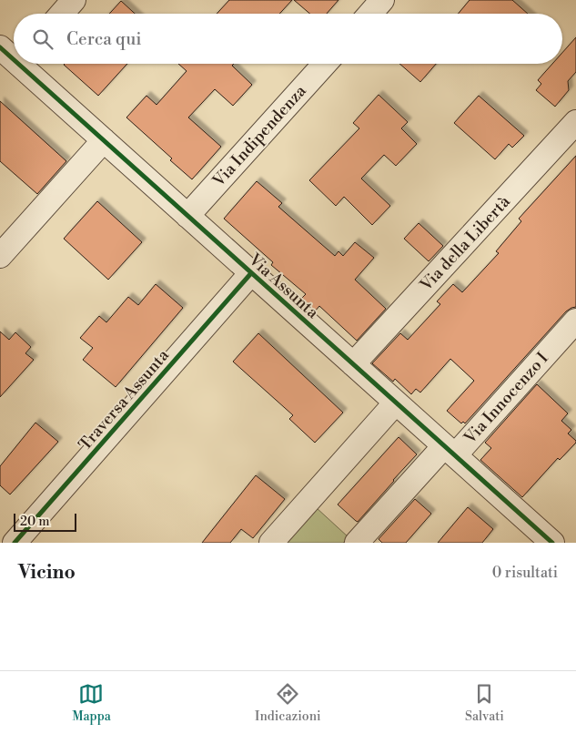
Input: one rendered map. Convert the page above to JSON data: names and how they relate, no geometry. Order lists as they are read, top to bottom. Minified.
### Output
{"streets":{"street":["Via Indipendenza","Via della Libertà","Via Assunta","Via Innocenzo I","Traversa Assunta"]},"crossings":[["Via Indipendenza","Via Assunta"],["Via della Libertà","Via Assunta"],["Via Assunta","Via Innocenzo I"],["Via Assunta","Traversa Assunta"]],"scale_bar":"20 m","page":{"search":"Cerca qui","scale":"20 m","heading":["Vicino","0 risultati"],"nav":["Mappa","Indicazioni","Salvati"]}}
